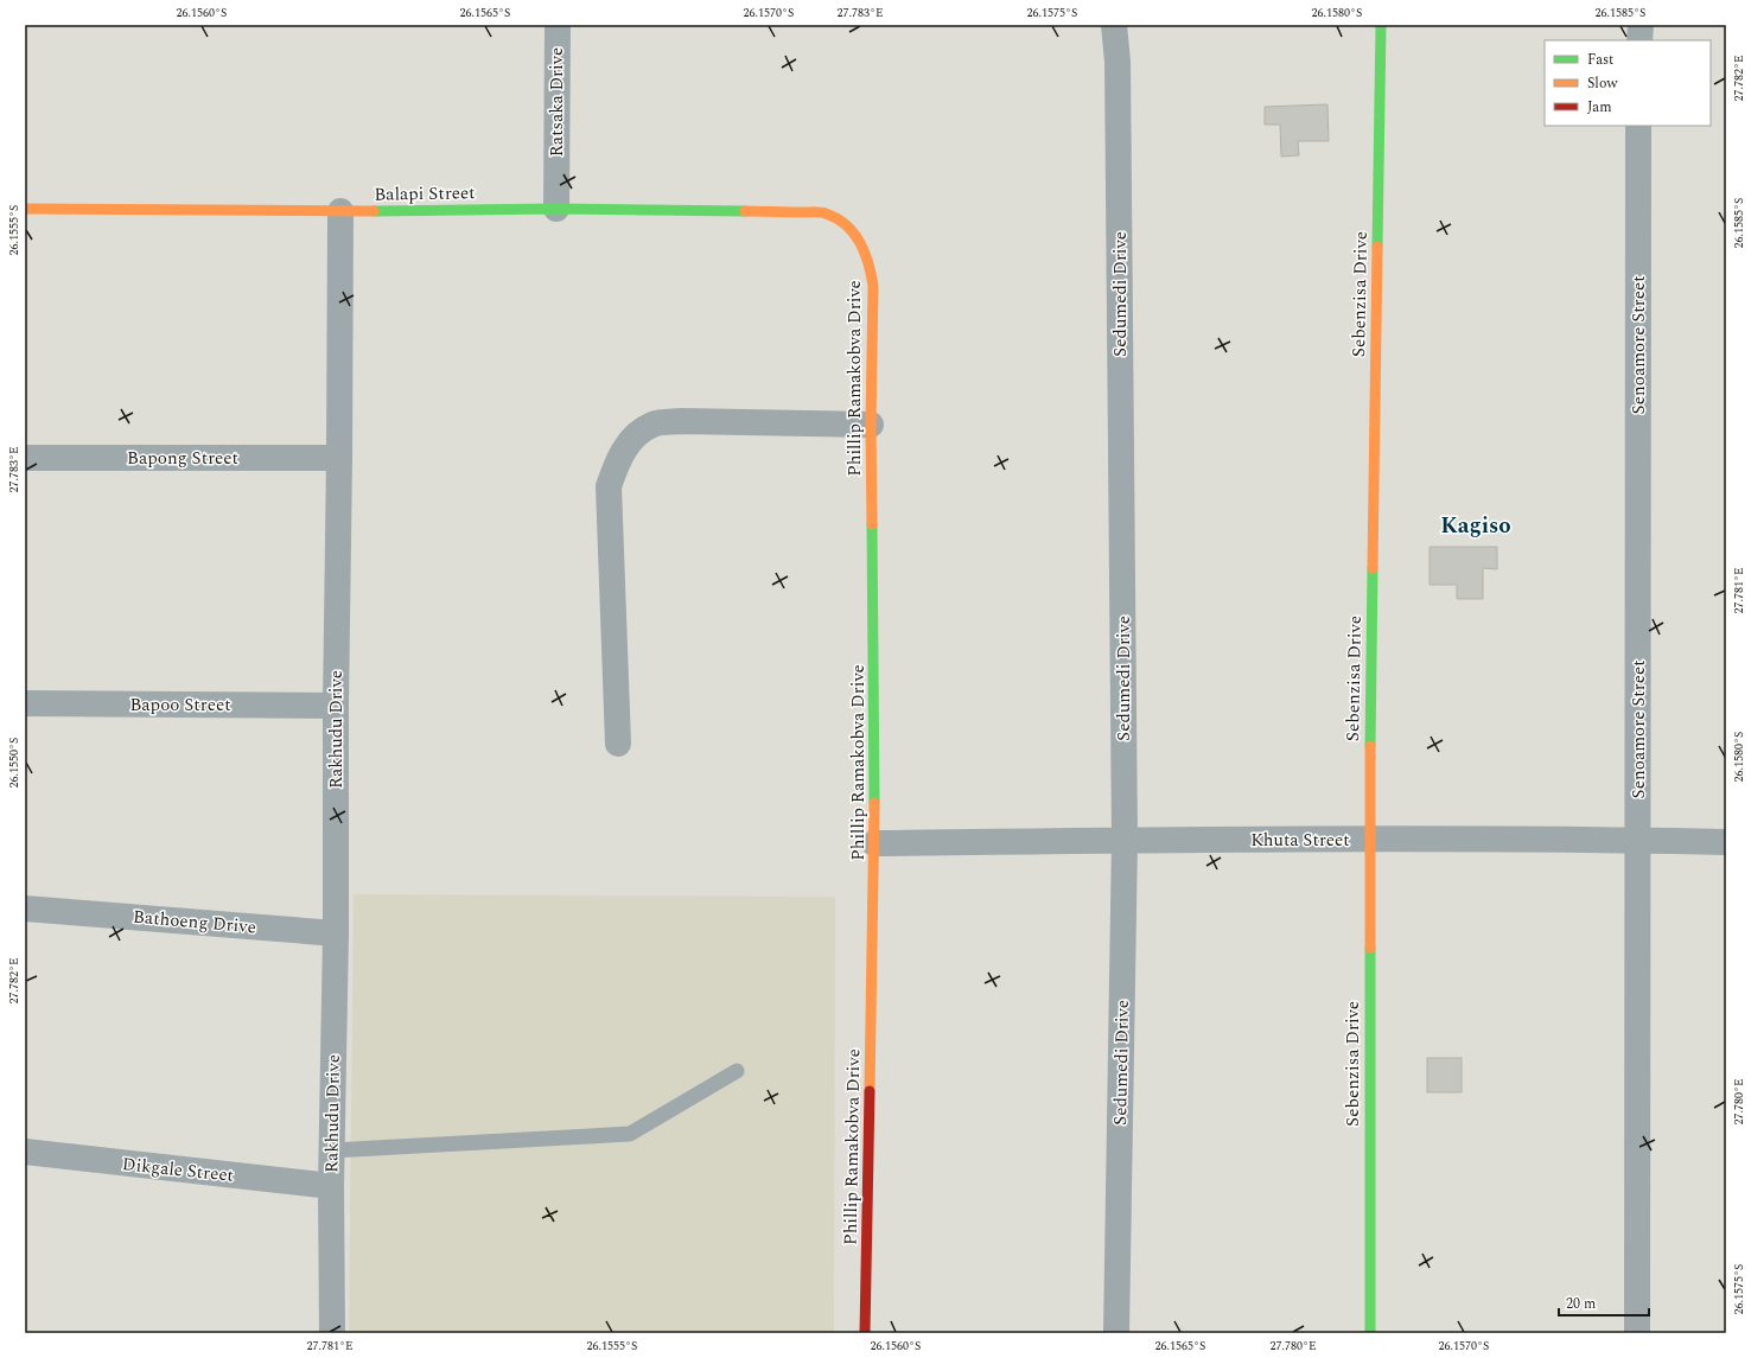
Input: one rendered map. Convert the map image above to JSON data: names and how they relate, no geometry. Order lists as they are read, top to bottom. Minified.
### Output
{"streets":{"street":["Ratsaka Drive","Balapi Street","Sedumedi Drive","Sebenzisa Drive","Senoamore Street","Phillip Ramakobva Drive","Bapong Street","Bapoo Street","Rakhudu Drive","Khuta Street","Bathoeng Drive","Dikgale Street"]},"crossings":[["Ratsaka Drive","Balapi Street"],["Balapi Street","Phillip Ramakobva Drive"],["Balapi Street","Rakhudu Drive"],["Sedumedi Drive","Khuta Street"],["Sebenzisa Drive","Khuta Street"],["Senoamore Street","Khuta Street"],["Phillip Ramakobva Drive","Khuta Street"],["Bapong Street","Rakhudu Drive"],["Bapoo Street","Rakhudu Drive"],["Rakhudu Drive","Bathoeng Drive"],["Rakhudu Drive","Dikgale Street"]],"districts":["Kagiso"],"legend":["Fast","Slow","Jam"],"scale_bar":"20 m","coordinates":["26.1560°S","26.1565°S","26.1570°S","27.783°E","26.1575°S","26.1580°S","26.1585°S","27.782°E","26.1555°S","27.781°E","26.1550°S","27.780°E"]}
